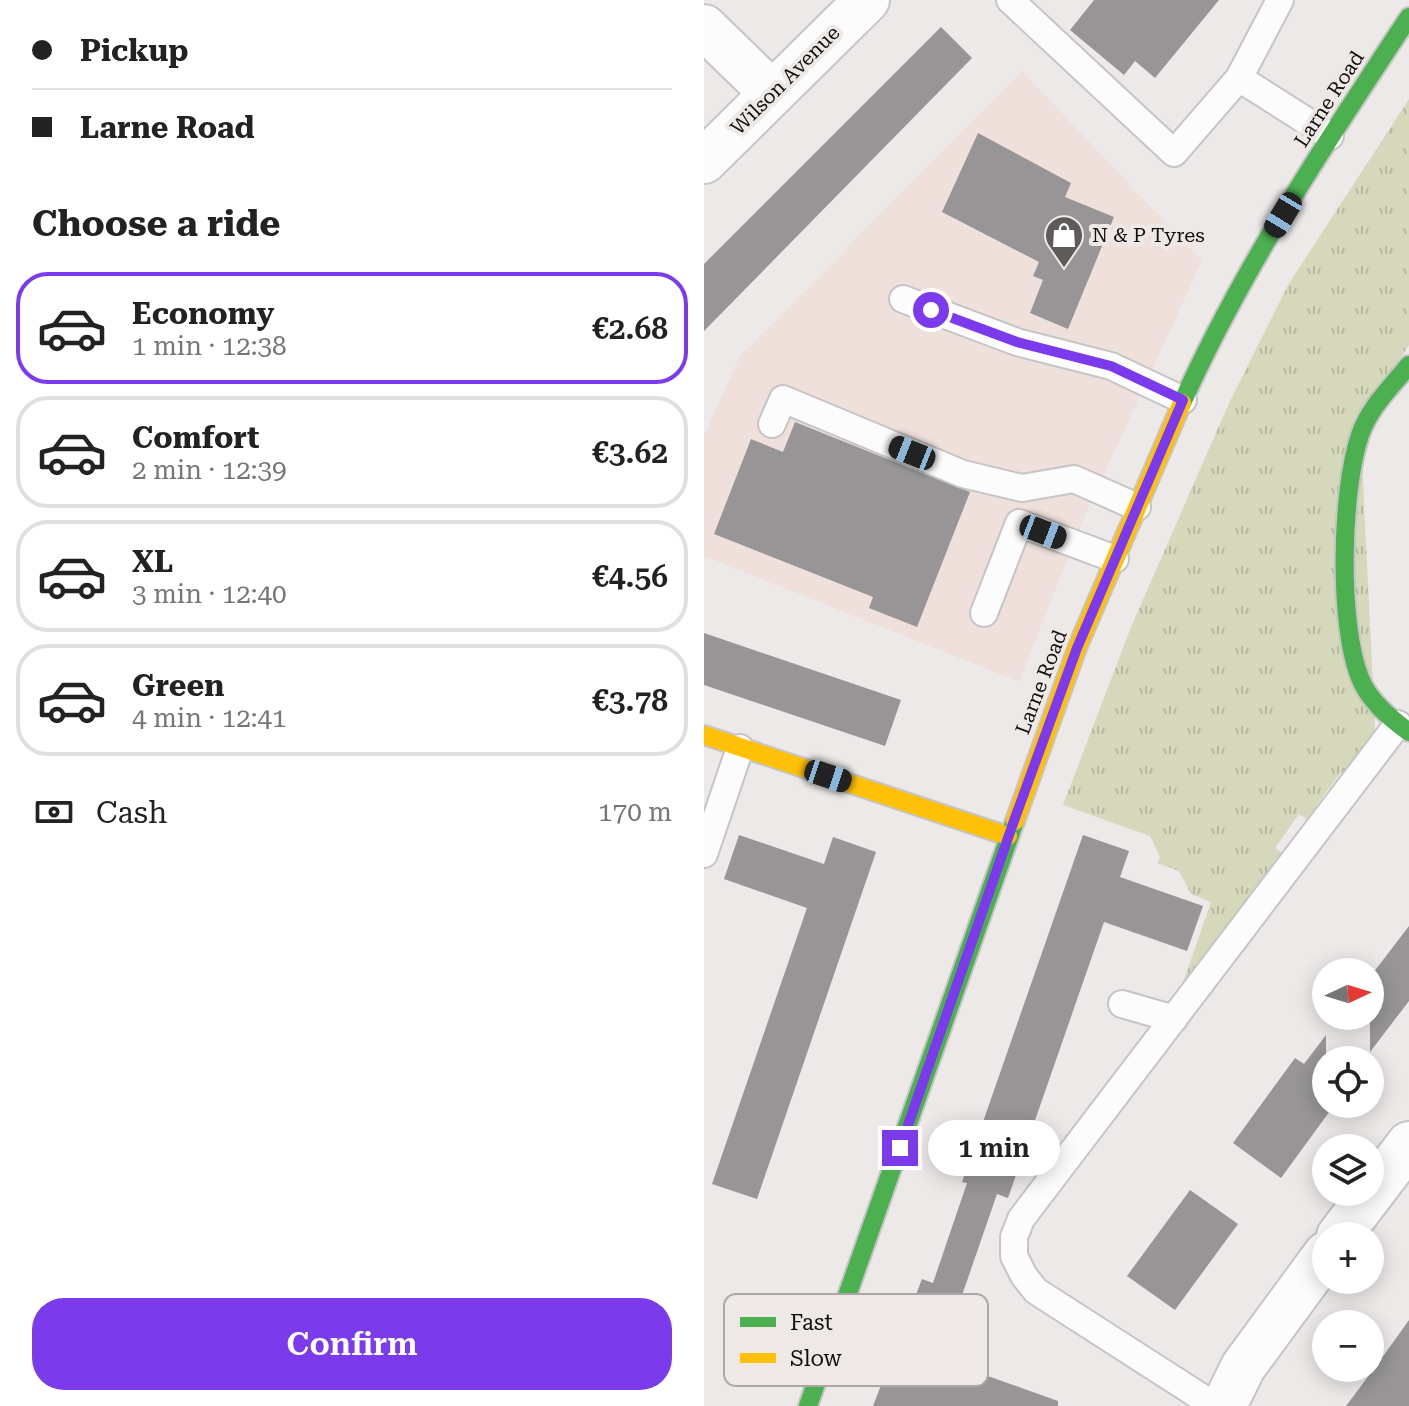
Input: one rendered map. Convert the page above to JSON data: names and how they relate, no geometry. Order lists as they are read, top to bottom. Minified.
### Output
{"streets":{"street":["Wilson Avenue","Larne Road"]},"places":{"shop":["N & P Tyres"]},"legend":["Fast","Slow"],"north":"right","page":{"banner":["Pickup","Larne Road"],"heading":"Choose a ride","list":[{"name":"Economy","note":"1 min · 12:38","value":"€2.68"},{"name":"Comfort","note":"2 min · 12:39","value":"€3.62"},{"name":"XL","note":"3 min · 12:40","value":"€4.56"},{"name":"Green","note":"4 min · 12:41","value":"€3.78"}],"pay":["Cash","170 m"],"map_buttons":["+","−"],"bubble":"1 min","buttons":"Confirm"}}
